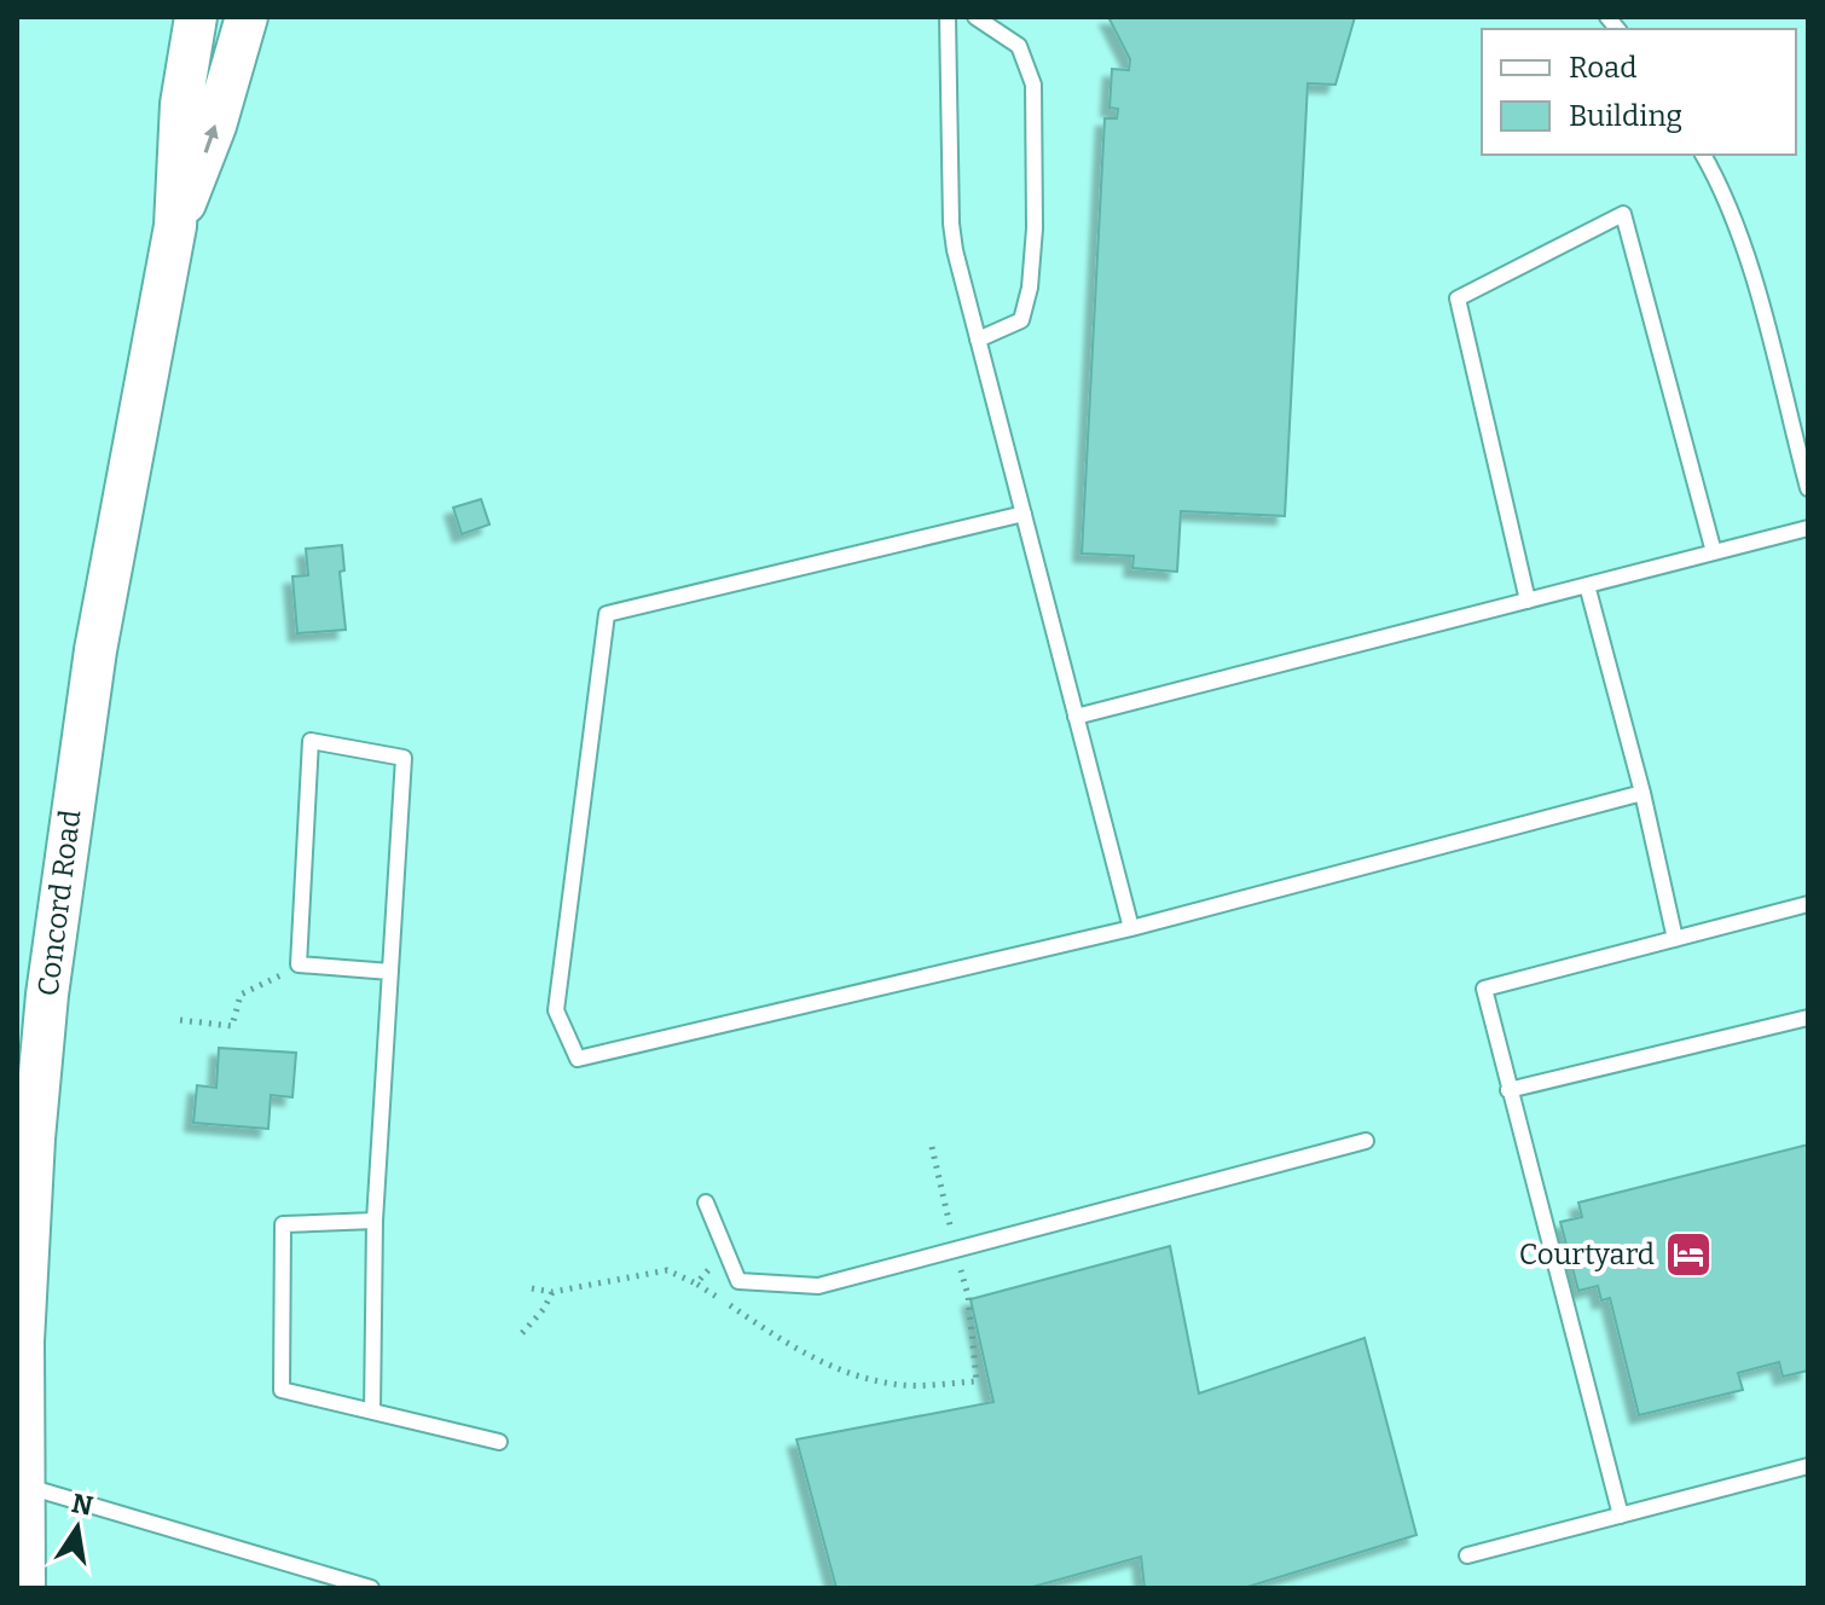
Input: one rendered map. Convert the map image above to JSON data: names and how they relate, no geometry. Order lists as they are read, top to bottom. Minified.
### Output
{"streets":{"main road":["Concord Road"]},"places":{"hotel":["Courtyard"]},"legend":["Road","Building"],"north":"top"}
